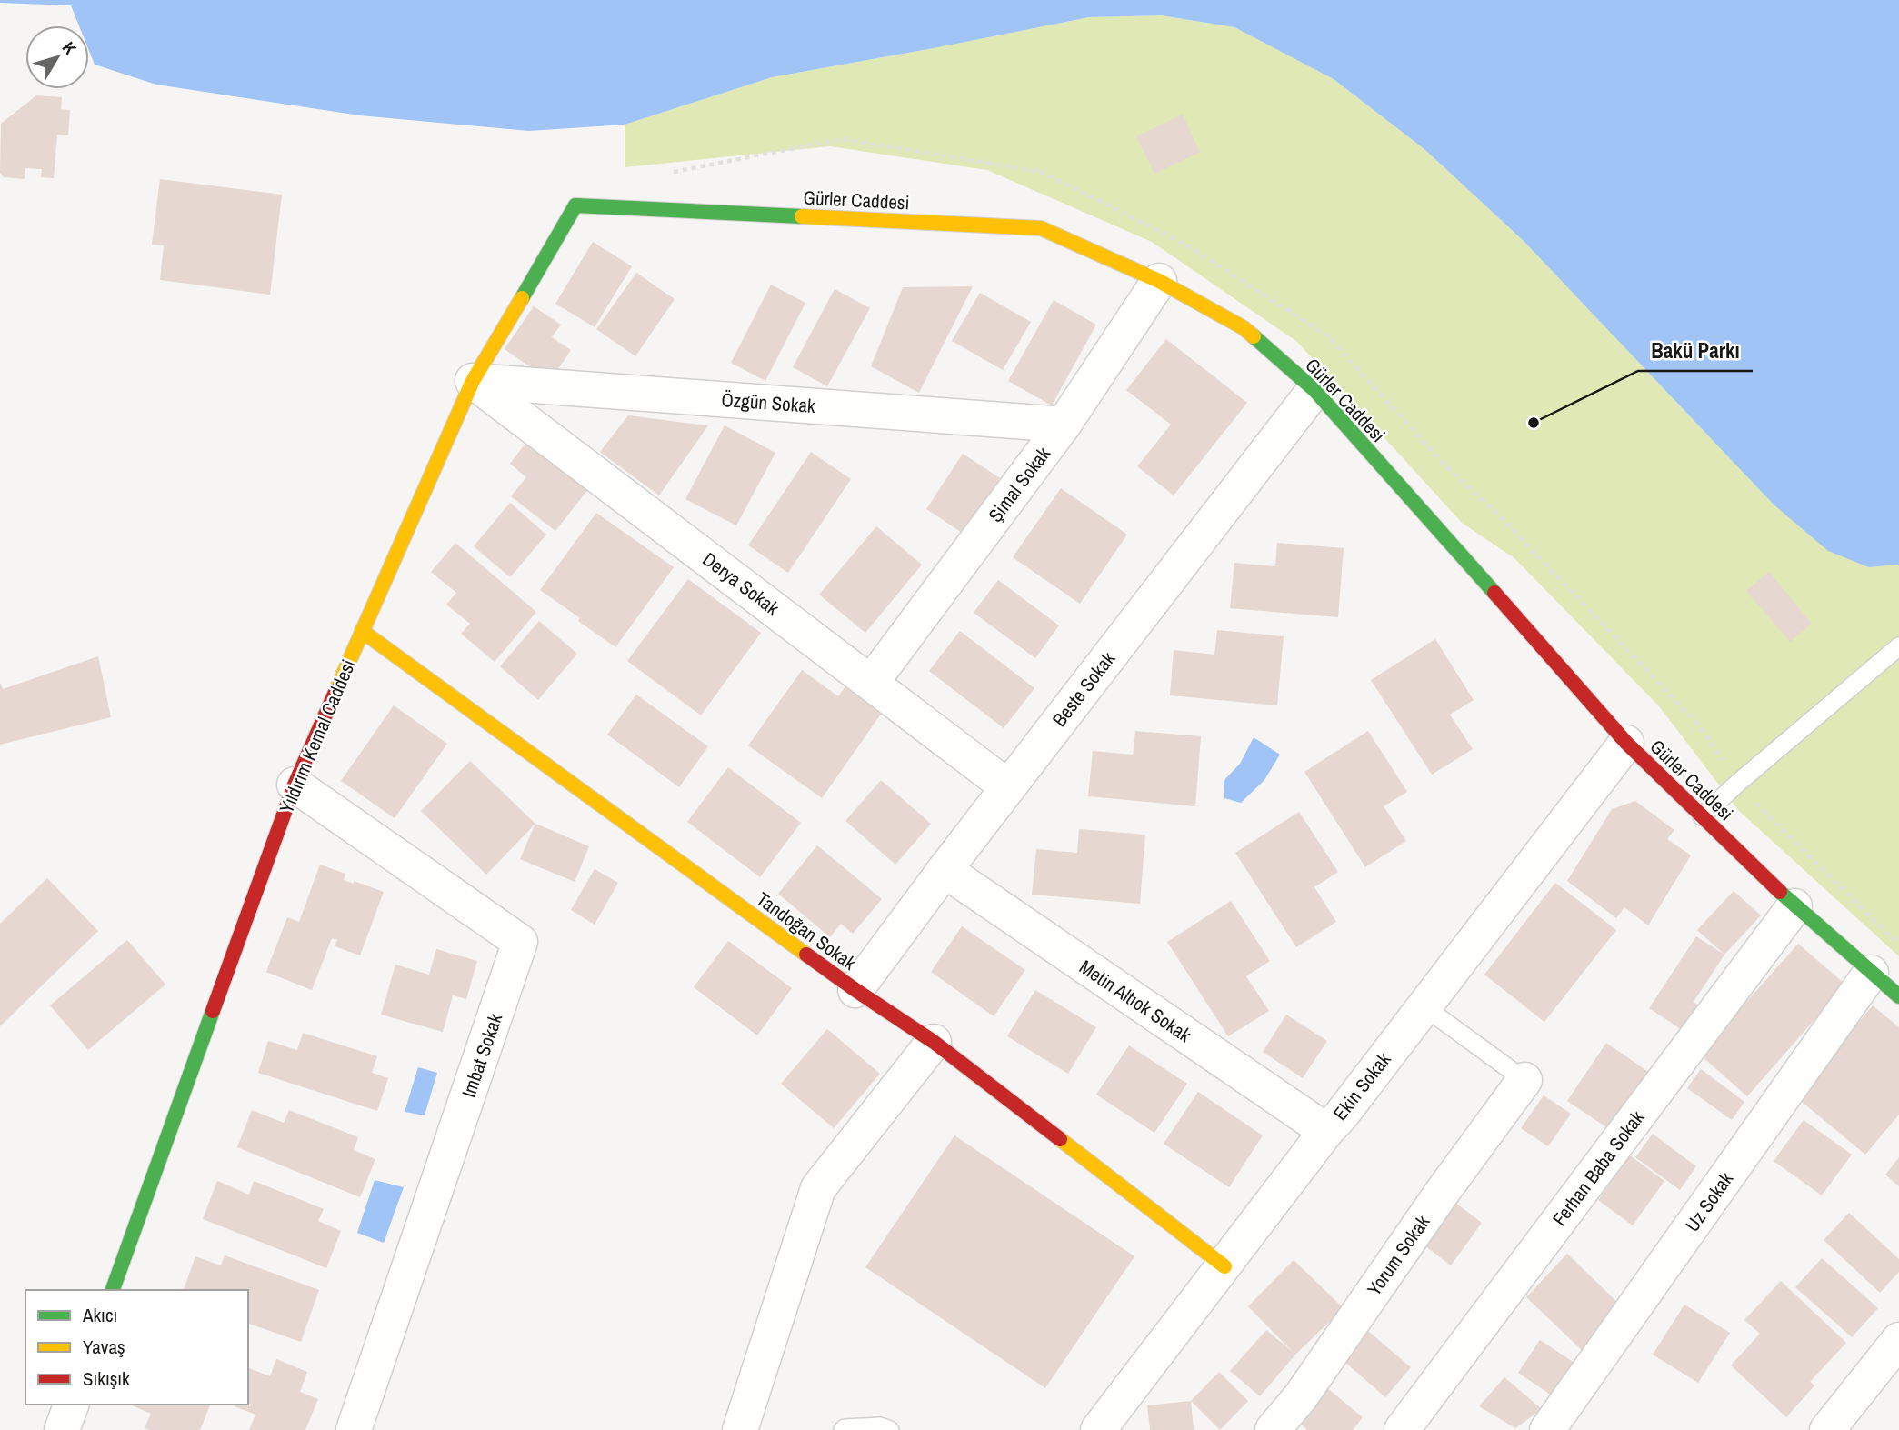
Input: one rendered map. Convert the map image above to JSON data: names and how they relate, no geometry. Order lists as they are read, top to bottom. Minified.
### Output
{"streets":{"street":["Gürler Caddesi","Özgün Sokak","Şimal Sokak","Derya Sokak","Beste Sokak","Yıldırım Kemal Caddesi","Tandoğan Sokak","Metin Altıok Sokak","Imbat Sokak","Ekin Sokak","Ferhan Baba Sokak","Uz Sokak","Yorum Sokak"]},"crossings":[["Gürler Caddesi","Şimal Sokak"],["Gürler Caddesi","Beste Sokak"],["Gürler Caddesi","Yıldırım Kemal Caddesi"],["Gürler Caddesi","Ekin Sokak"],["Gürler Caddesi","Ferhan Baba Sokak"],["Gürler Caddesi","Uz Sokak"],["Özgün Sokak","Şimal Sokak"],["Özgün Sokak","Derya Sokak"],["Özgün Sokak","Yıldırım Kemal Caddesi"],["Şimal Sokak","Derya Sokak"],["Derya Sokak","Beste Sokak"],["Derya Sokak","Yıldırım Kemal Caddesi"],["Beste Sokak","Tandoğan Sokak"],["Beste Sokak","Metin Altıok Sokak"],["Yıldırım Kemal Caddesi","Tandoğan Sokak"],["Yıldırım Kemal Caddesi","Imbat Sokak"],["Tandoğan Sokak","Ekin Sokak"],["Metin Altıok Sokak","Ekin Sokak"]],"places":["Bakü Parkı"],"legend":["Akıcı","Yavaş","Sıkışık"],"north":"top right"}
